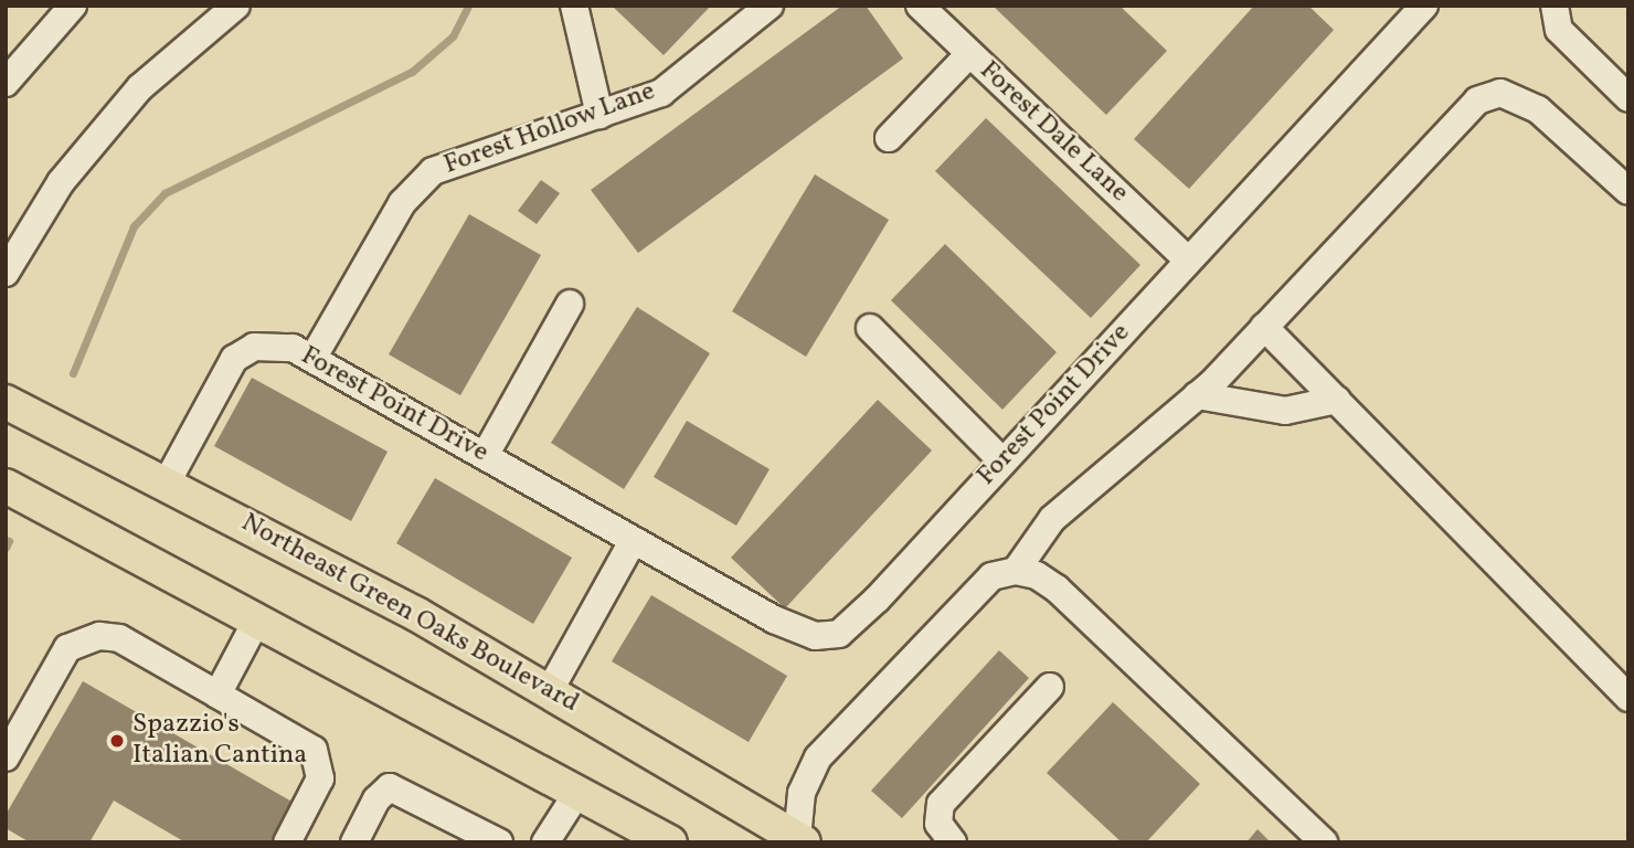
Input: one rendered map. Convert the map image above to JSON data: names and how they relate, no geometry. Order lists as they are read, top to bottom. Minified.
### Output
{"streets":{"main road":["Northeast Green Oaks Boulevard"],"street":["Forest Hollow Lane","Forest Dale Lane","Forest Point Drive"]},"crossings":[["Forest Hollow Lane","Forest Point Drive"],["Forest Dale Lane","Forest Point Drive"],["Forest Point Drive","Northeast Green Oaks Boulevard"]],"places":["Spazzio's Italian Cantina"]}
